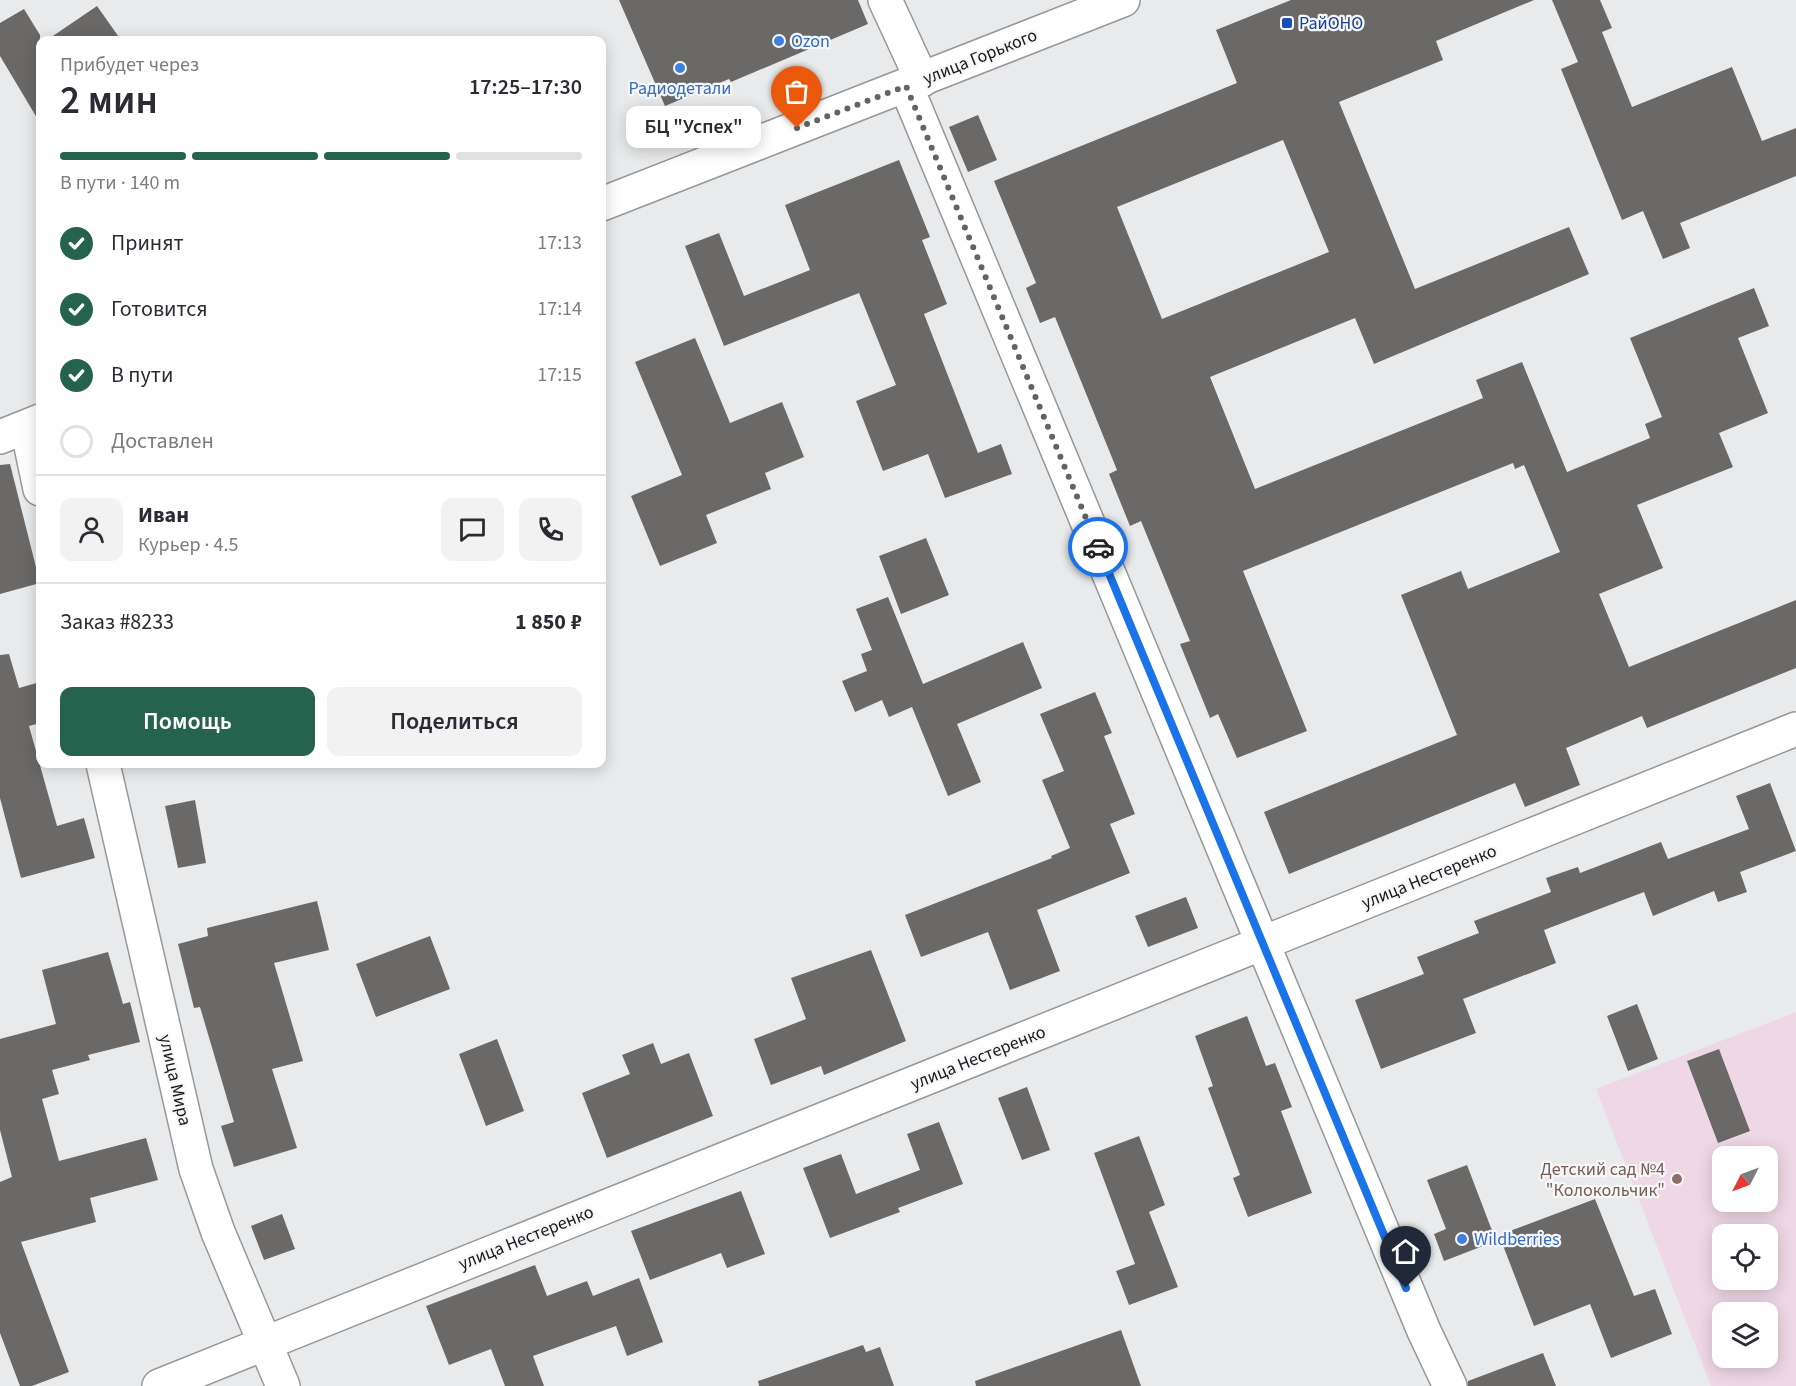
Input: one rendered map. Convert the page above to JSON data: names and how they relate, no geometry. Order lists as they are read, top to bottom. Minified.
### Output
{"streets":{"street":["улица Горького","улица Нестеренко","улица Мира"]},"crossings":[["улица Нестеренко","улица Мира"]],"places":{"transit":["РайОНО"],"other":["Ozon","Радиодетали","БЦ \"Успех\"","Детский сад №4 \"Колокольчик\"","Wildberries"]},"north":"bottom left","page":{"heading":["2 мин","Прибудет через","17:25–17:30"],"panel":["Иван","Курьер · 4.5","Заказ #8233","1 850 ₽"],"bubble":"БЦ \"Успех\"","bar":"В пути · 140 m","list":[["Принят","17:13"],["Готовится","17:14"],["В пути","17:15"],"Доставлен"],"buttons":["Помощь","Поделиться"]}}
